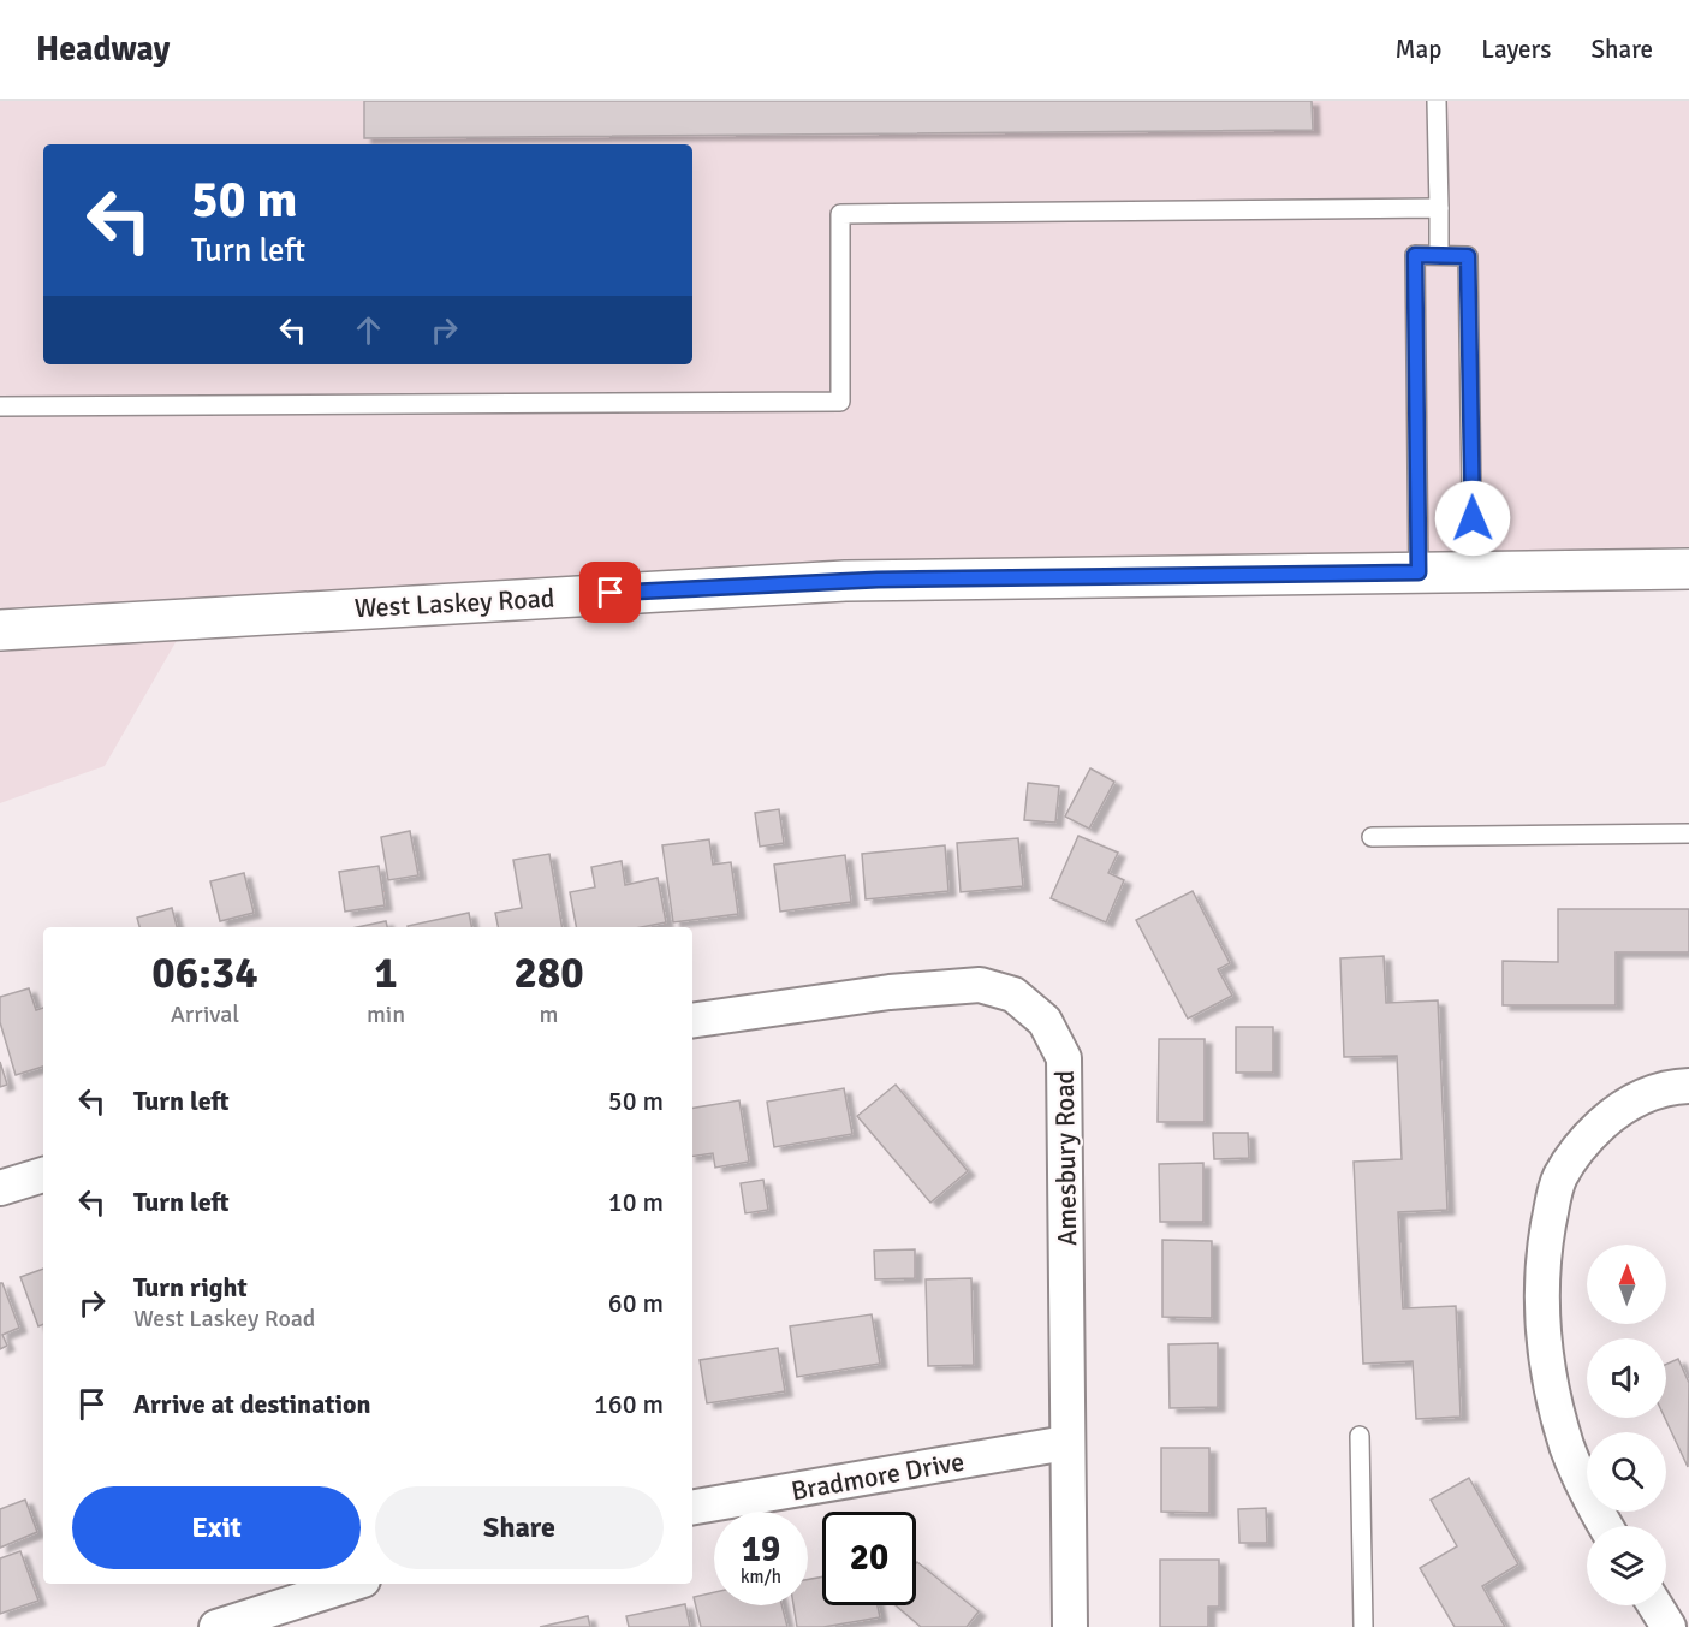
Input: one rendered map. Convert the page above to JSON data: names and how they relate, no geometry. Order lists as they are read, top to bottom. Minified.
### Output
{"streets":{"main road":["West Laskey Road"],"street":["Amesbury Road","Bradmore Drive"]},"crossings":[["Amesbury Road","Bradmore Drive"]],"north":"top","page":{"header":"Headway","nav":["Map","Layers","Share"],"turn":["50 m","Turn left"],"eta":["06:34","Arrival","1","min","280","m"],"list":[{"name":"Turn left","value":"50 m"},{"name":"Turn left","value":"10 m"},{"name":"Turn right","note":"West Laskey Road","value":"60 m"},{"name":"Arrive at destination","value":"160 m"}],"buttons":["Exit","Share"],"speed":"19 km/h","limit":"20"}}
